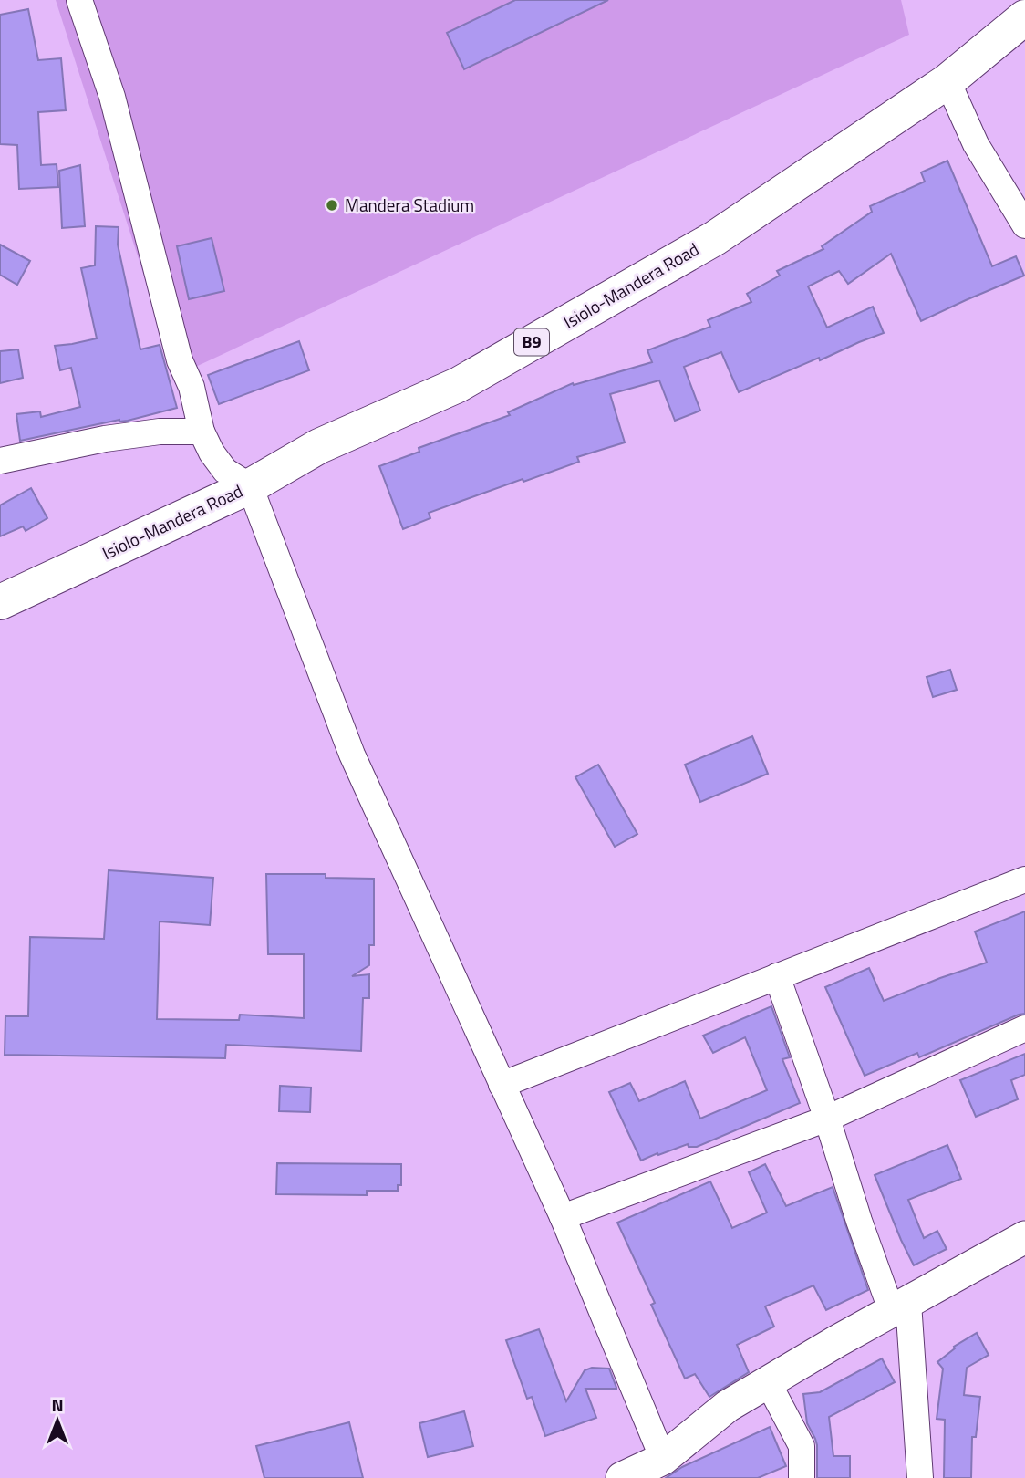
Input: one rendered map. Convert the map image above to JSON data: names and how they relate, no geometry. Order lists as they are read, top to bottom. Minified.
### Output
{"streets":{"highway":["Isiolo-Mandera Road","B9"]},"places":["Mandera Stadium"],"north":"top"}
